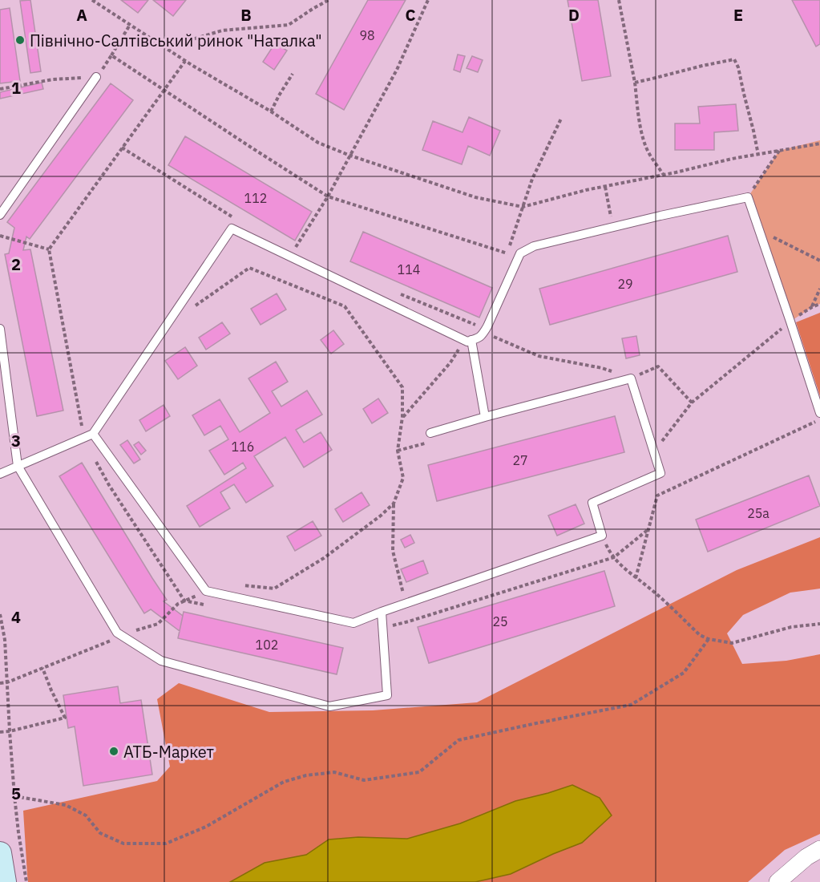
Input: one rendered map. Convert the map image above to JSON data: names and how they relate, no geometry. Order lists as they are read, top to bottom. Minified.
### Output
{"places":["Північно-Салтівський ринок \"Наталка\"","АТБ-Маркет"],"house_numbers":["98","112","114","29","116","27","25а","25","102"],"grid":{"columns":["A","B","C","D","E"],"rows":["1","2","3","4","5"]}}
